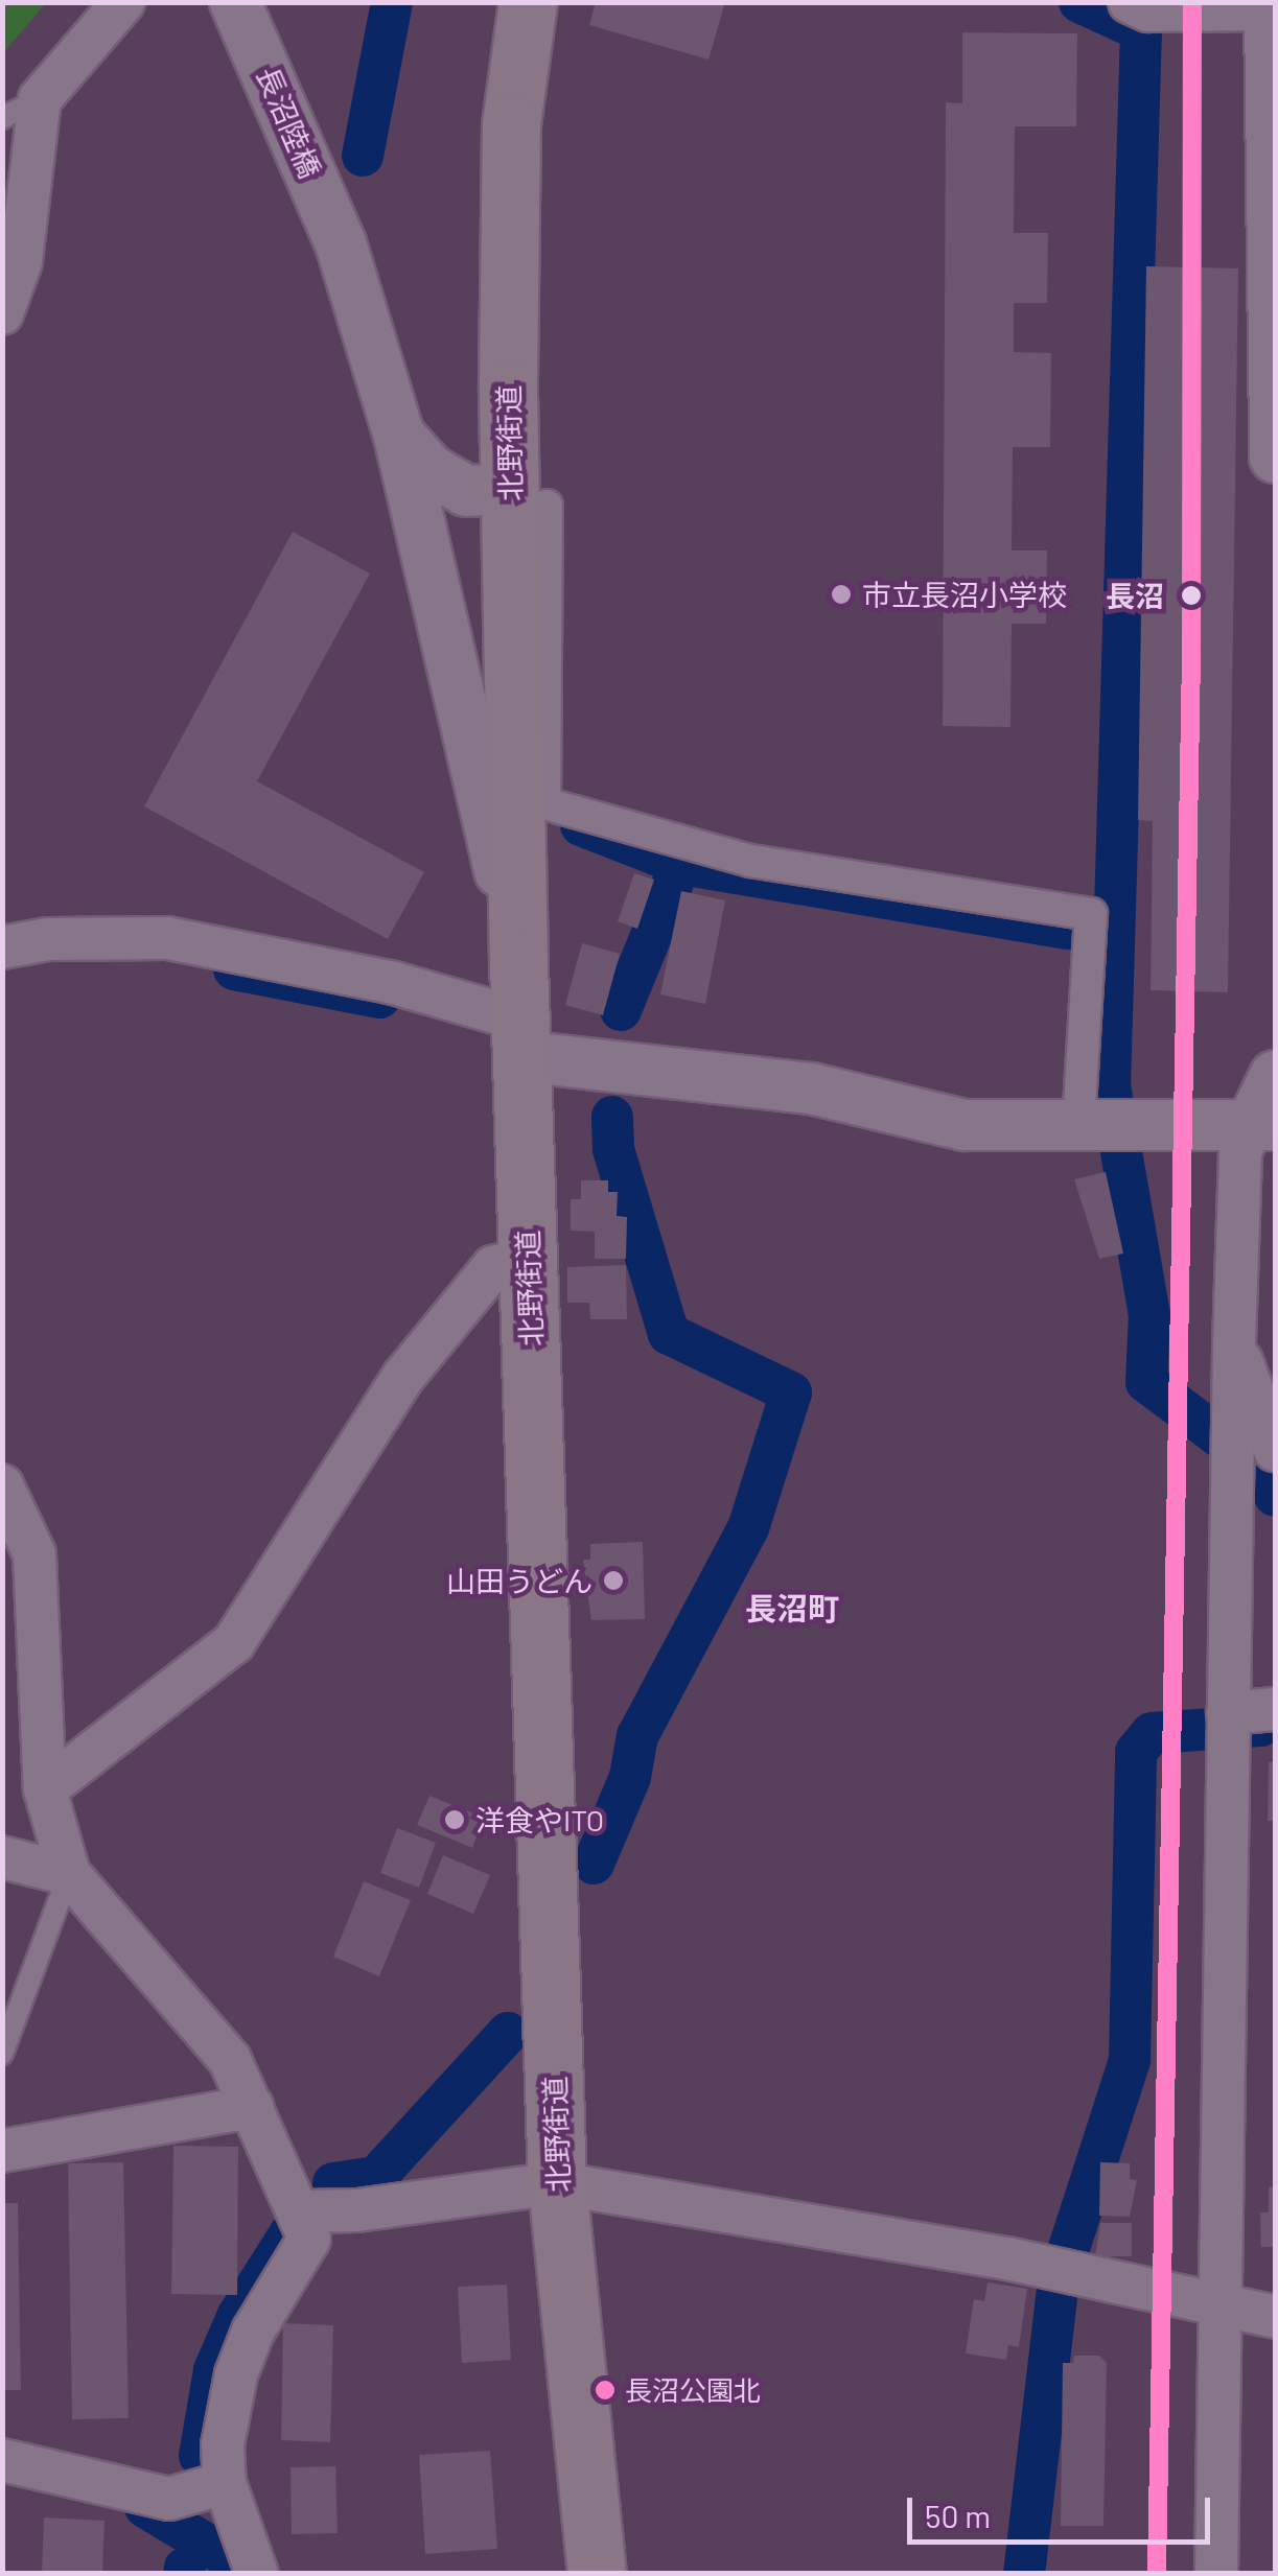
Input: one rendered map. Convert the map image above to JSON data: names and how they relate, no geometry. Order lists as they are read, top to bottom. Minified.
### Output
{"streets":{"main road":["北野街道"],"street":["長沼陸橋"]},"crossings":[["長沼陸橋","北野街道"]],"districts":["長沼町"],"places":["市立長沼小学校","長沼","山田うどん","洋食やITO","長沼公園北"],"scale_bar":"50 m"}
